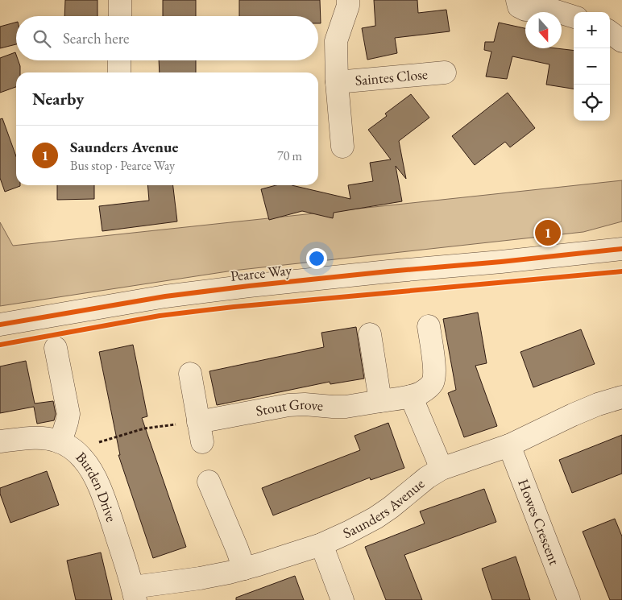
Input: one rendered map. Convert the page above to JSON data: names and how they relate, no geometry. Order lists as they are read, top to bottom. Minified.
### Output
{"streets":{"street":["Saintes Close","Pearce Way","Stout Grove","Burden Drive","Saunders Avenue","Howes Crescent"]},"crossings":[["Burden Drive","Saunders Avenue"],["Saunders Avenue","Howes Crescent"]],"north":"bottom","page":{"map_buttons":["+","−"],"search":"Search here","heading":"Nearby","list":[{"mark":"1","name":"Saunders Avenue","note":"Bus stop · Pearce Way","value":"70 m"}],"pins":"1"}}
